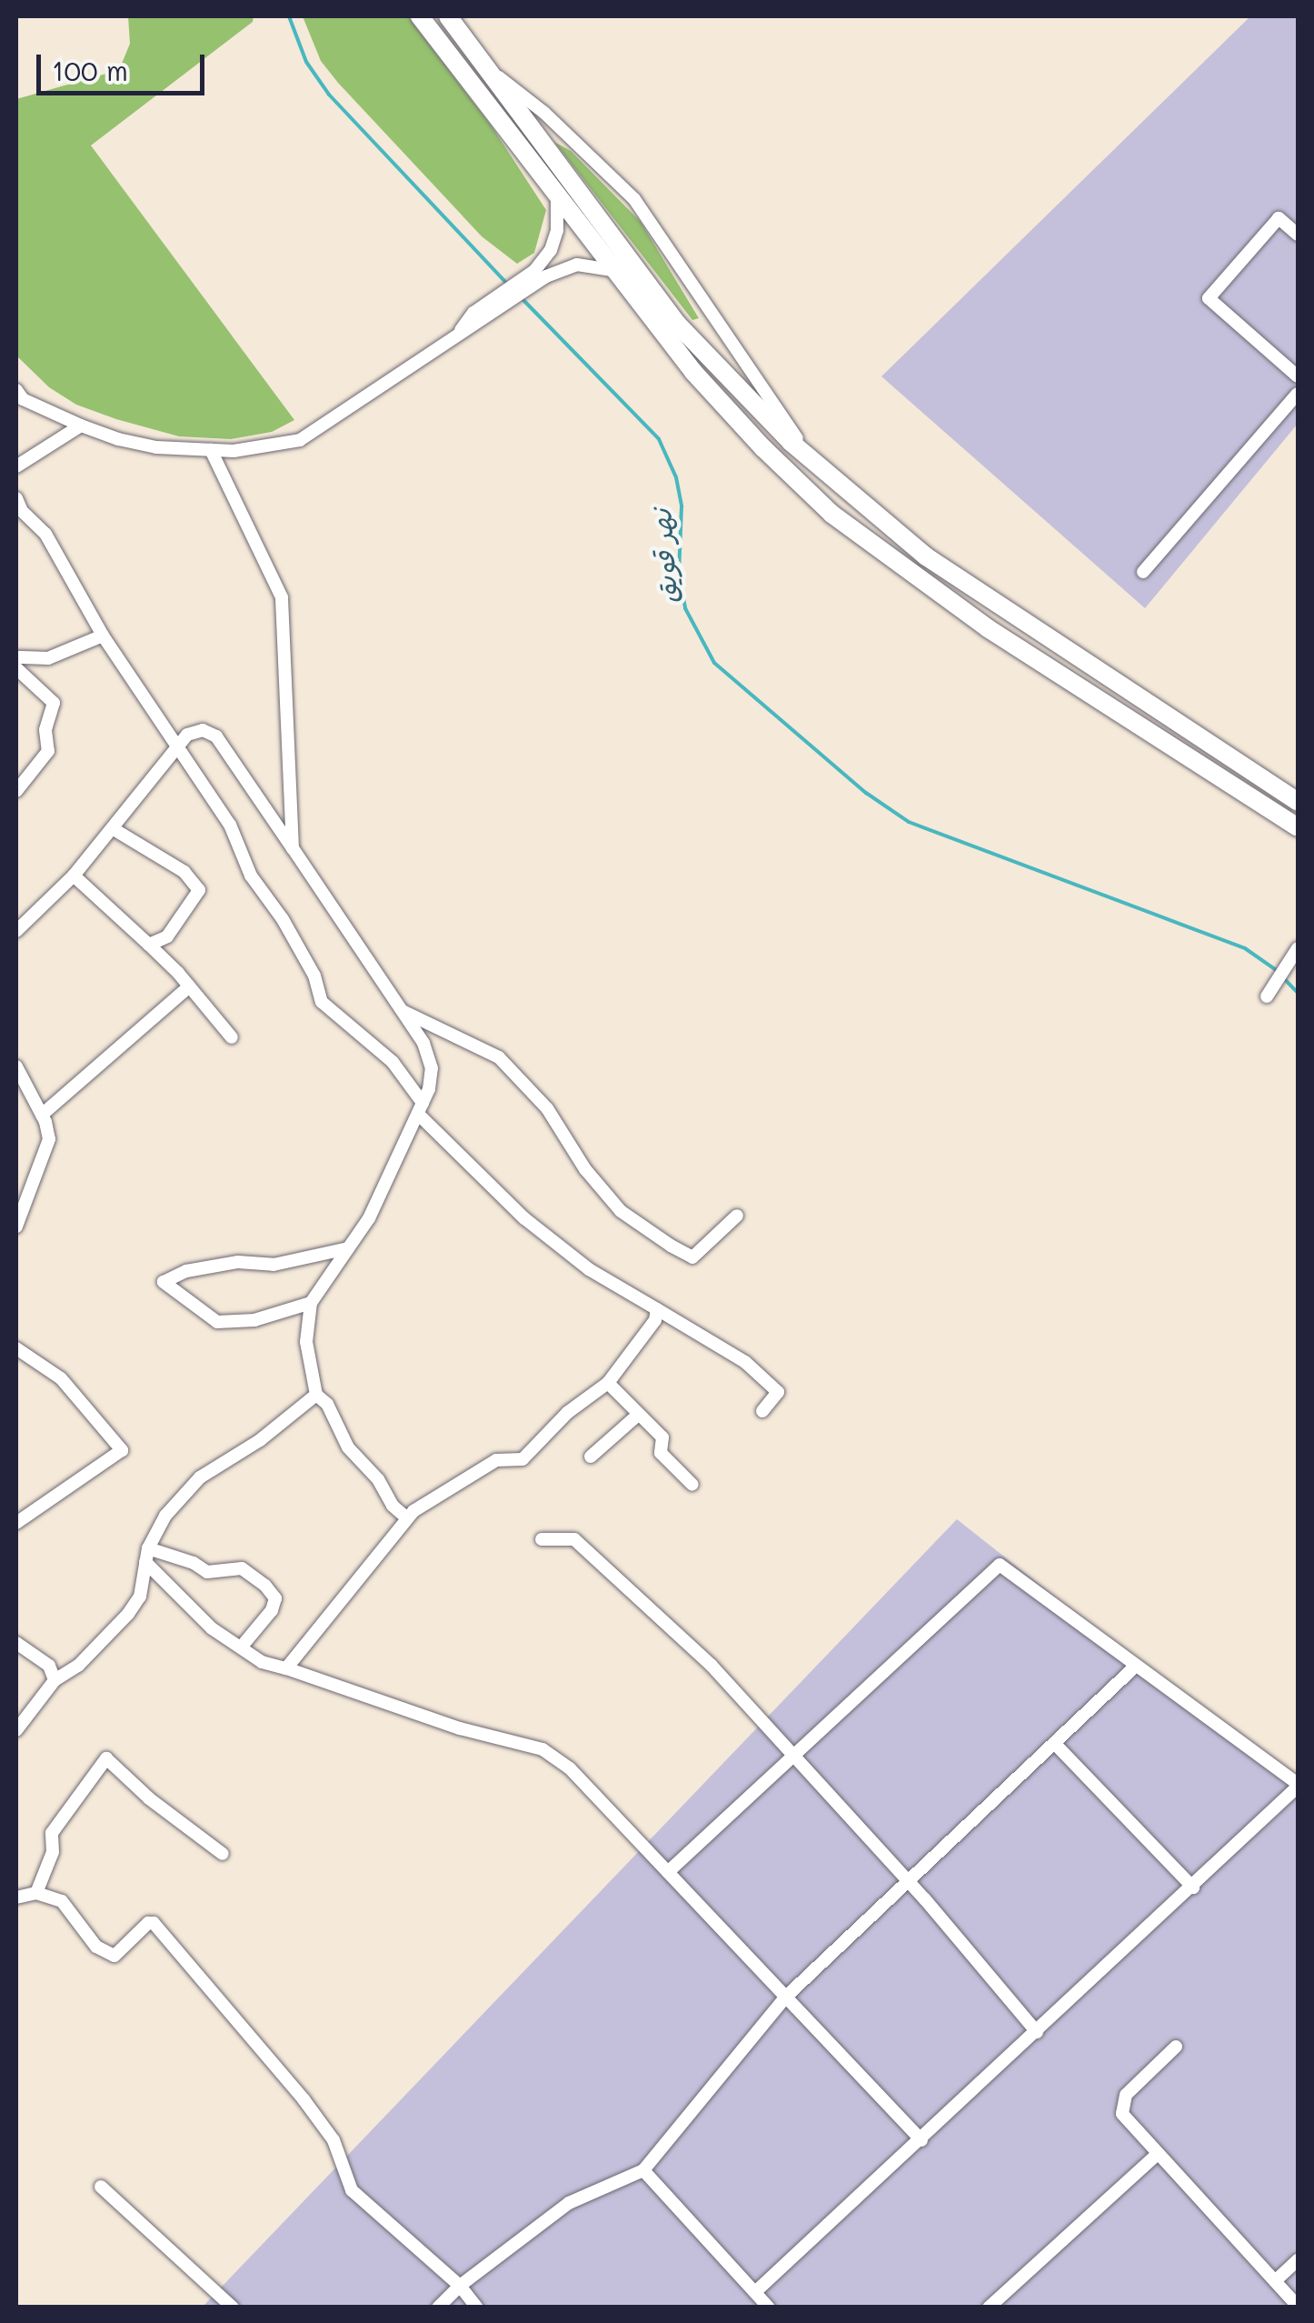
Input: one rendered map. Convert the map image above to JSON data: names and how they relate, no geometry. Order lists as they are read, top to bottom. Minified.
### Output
{"water":["نهر قويق"],"scale_bar":"100 m"}
